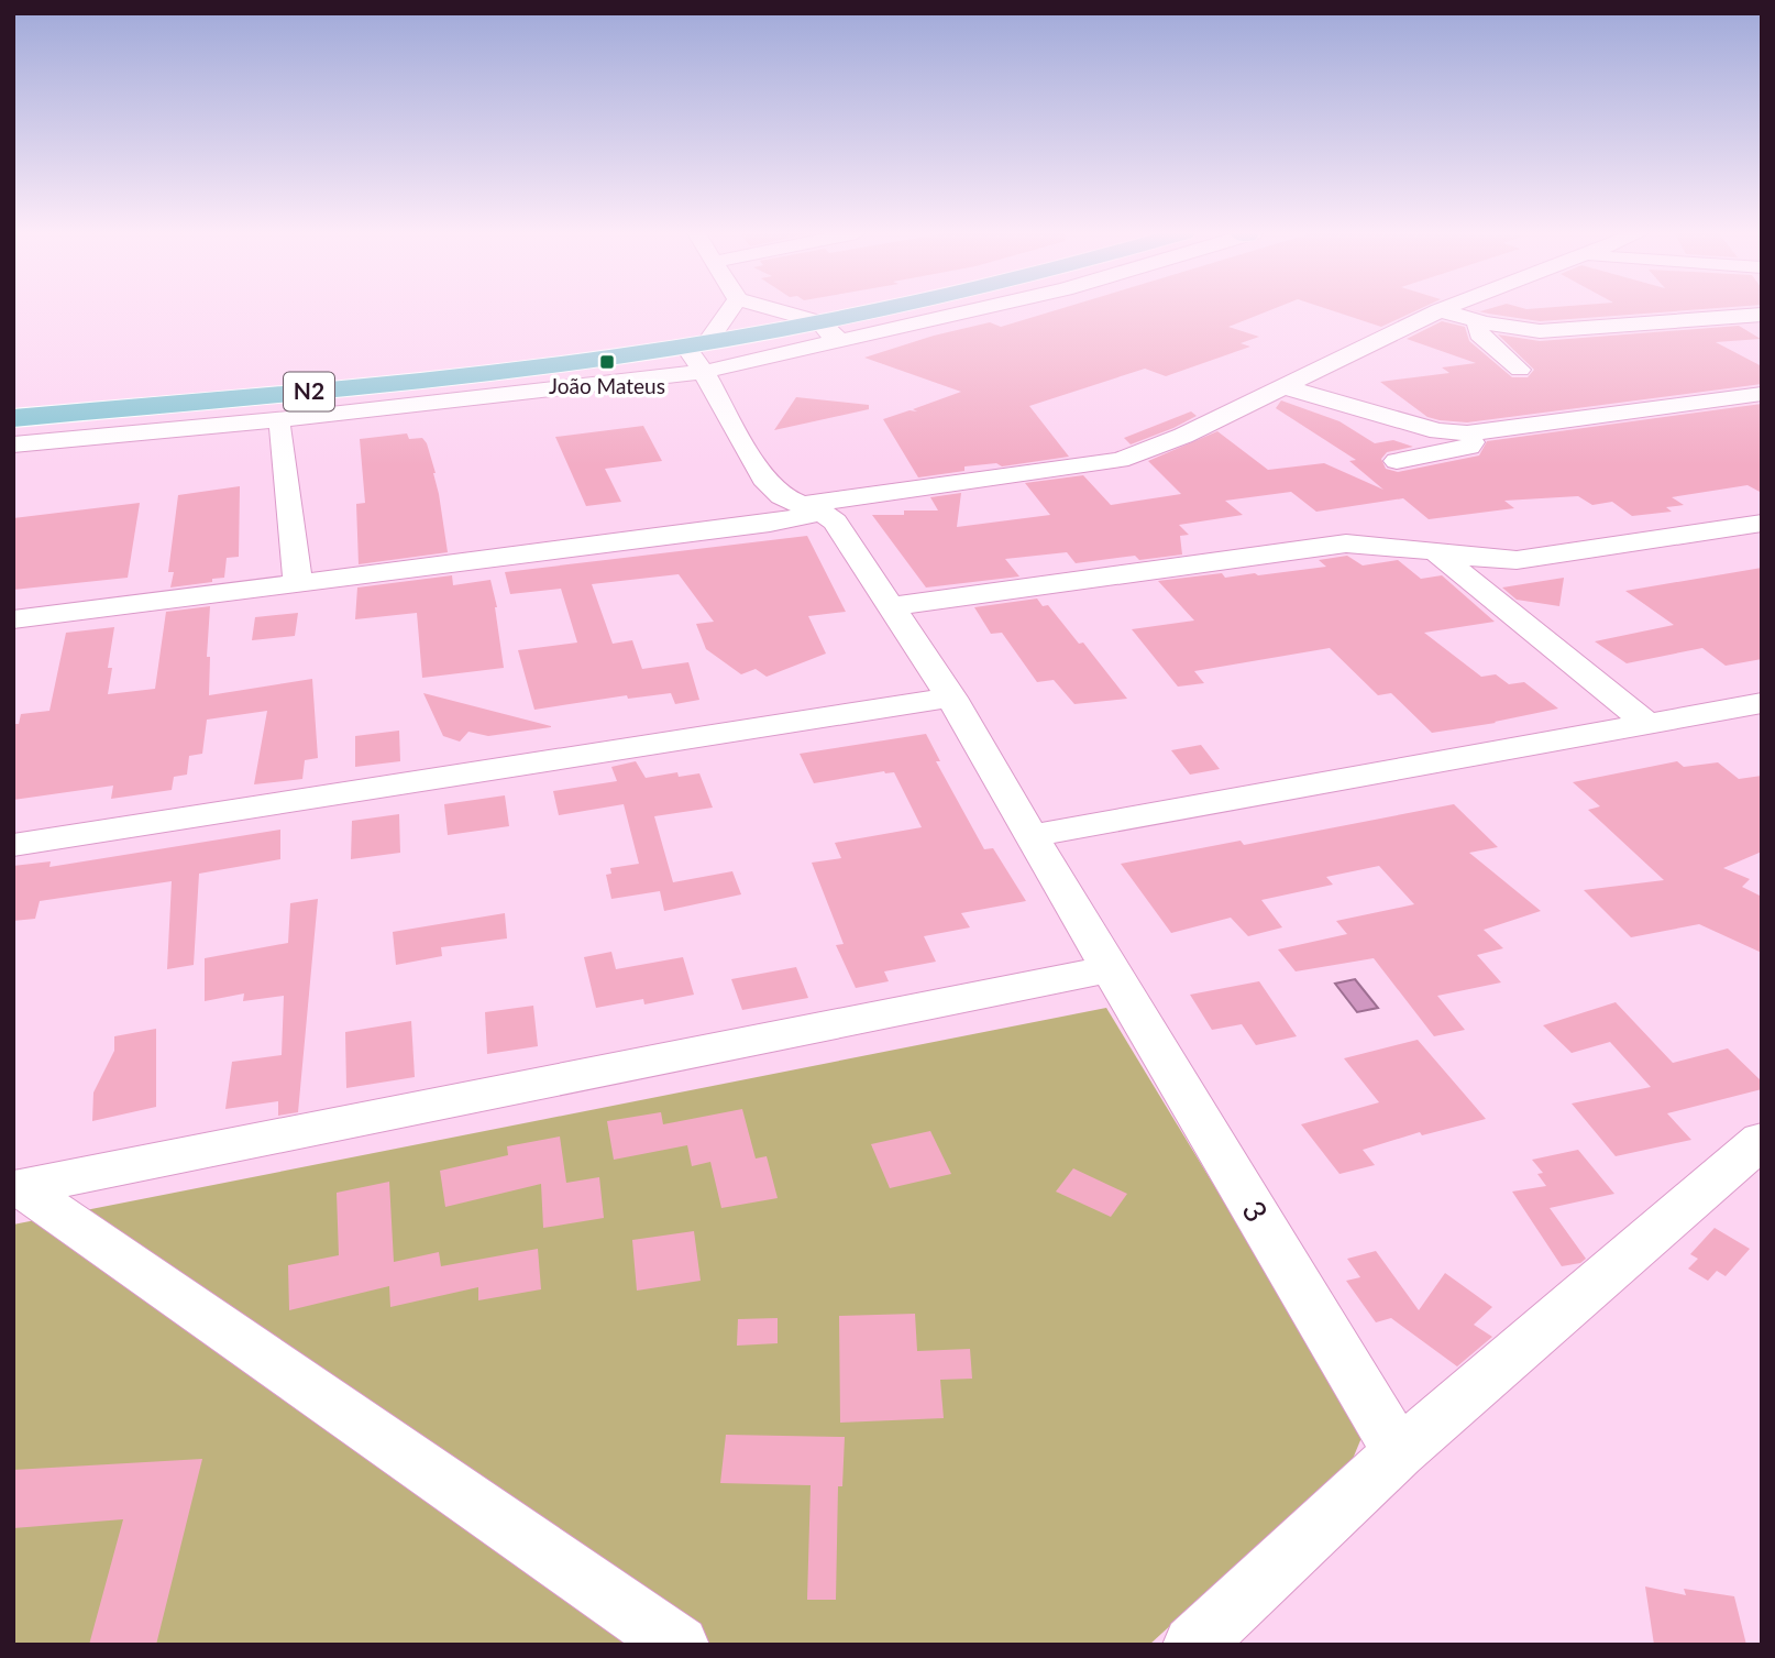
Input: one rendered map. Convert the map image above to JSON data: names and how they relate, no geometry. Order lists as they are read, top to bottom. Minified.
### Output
{"streets":{"main road":["N2"],"street":["3"]},"crossings":[["N2","3"]],"places":{"transit":["João Mateus"]}}
